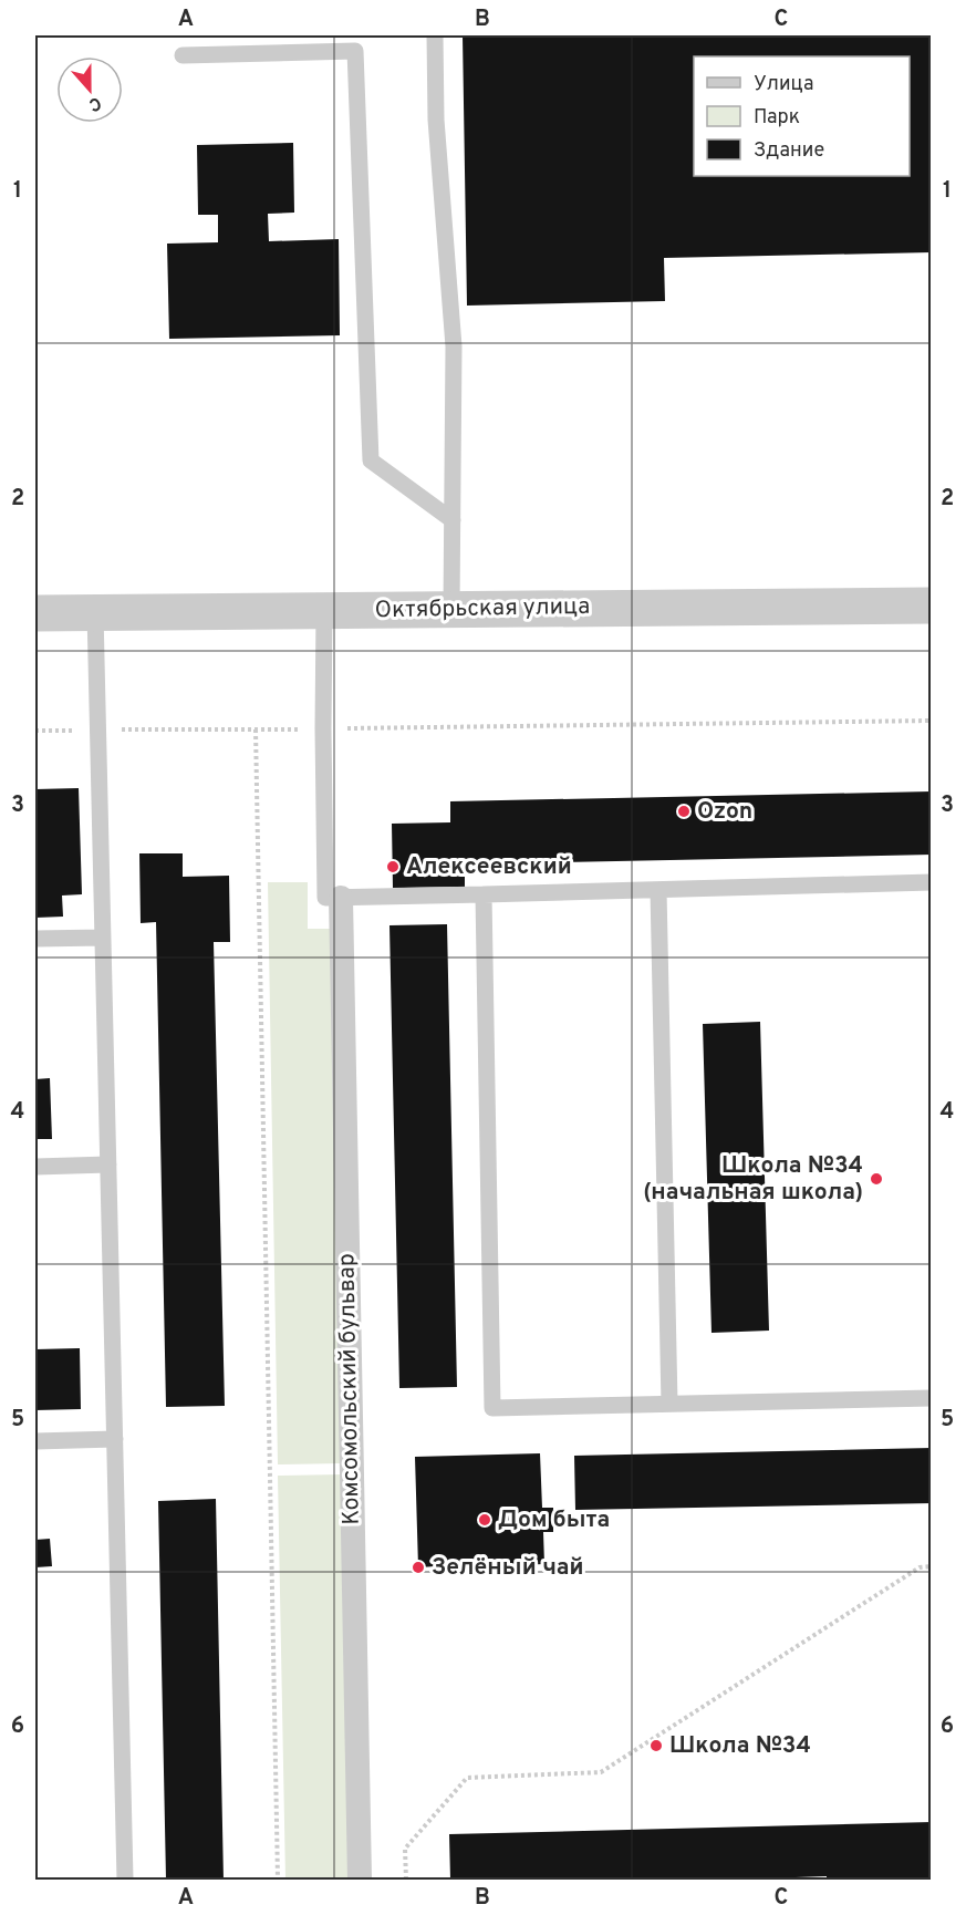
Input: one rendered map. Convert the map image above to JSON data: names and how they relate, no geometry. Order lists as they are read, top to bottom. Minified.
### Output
{"streets":{"street":["Октябрьская улица","Комсомольский бульвар"]},"places":["Ozon","Алексеевский","Школа №34 (начальная школа)","Дом быта","Зелёный чай","Школа №34"],"legend":["Улица","Парк","Здание"],"north":"bottom","grid":{"columns":["A","B","C"],"rows":["1","2","3","4","5","6"]}}
